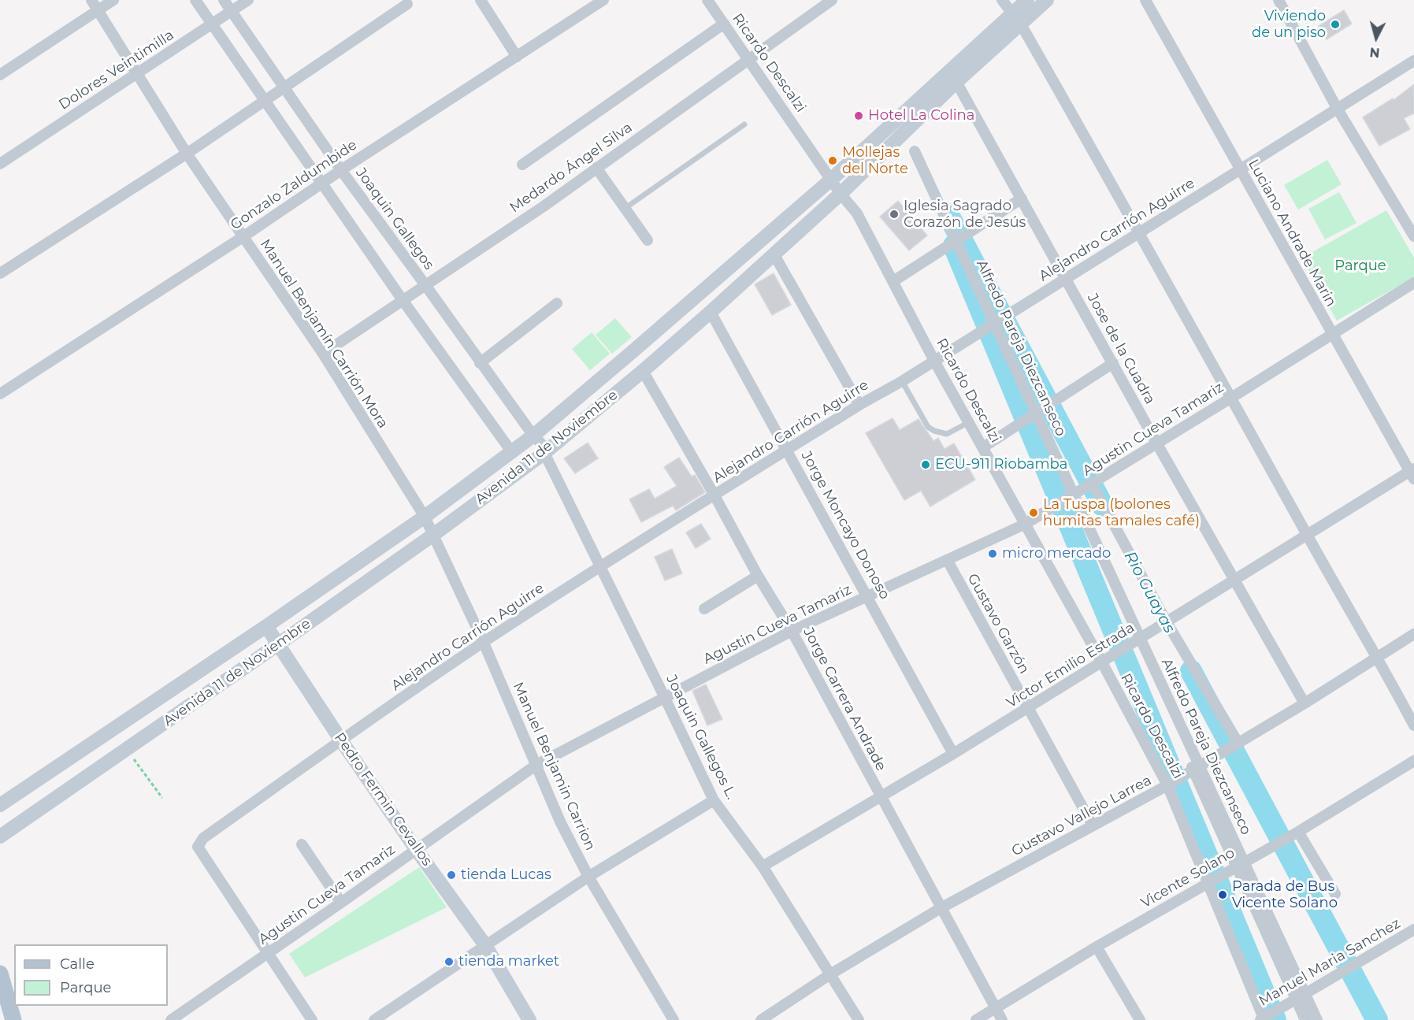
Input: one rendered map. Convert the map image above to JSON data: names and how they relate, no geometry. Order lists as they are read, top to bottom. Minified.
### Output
{"streets":{"street":["Ricardo Descalzi","Dolores Veintimilla","Medardo Ángel Silva","Gonzalo Zaldumbide","Joaquin Gallegos","Alejandro Carrión Aguirre","Luciano Andrade Marin","Manuel Benjamín Carrión Mora","Alfredo Pareja Diezcanseco","Jose de la Cuadra","Agustin Cueva Tamariz","Avenida 11 de Noviembre","Jorge Moncayo Donoso","Gustavo Garzón","Victor Emilio Estrada","Jorge Carrera Andrade","Joaquin Gallegos L.","Manuel Benjamin Carrion","Pedro Fermin Cevallos","Gustavo Vallejo Larrea","Vicente Solano","Manuel Maria Sanchez"]},"crossings":[["Ricardo Descalzi","Medardo Ángel Silva"],["Ricardo Descalzi","Alejandro Carrión Aguirre"],["Ricardo Descalzi","Agustin Cueva Tamariz"],["Ricardo Descalzi","Avenida 11 de Noviembre"],["Ricardo Descalzi","Victor Emilio Estrada"],["Ricardo Descalzi","Gustavo Vallejo Larrea"],["Ricardo Descalzi","Vicente Solano"],["Ricardo Descalzi","Manuel Maria Sanchez"],["Dolores Veintimilla","Joaquin Gallegos"],["Dolores Veintimilla","Manuel Benjamín Carrión Mora"],["Medardo Ángel Silva","Joaquin Gallegos"],["Medardo Ángel Silva","Manuel Benjamín Carrión Mora"],["Gonzalo Zaldumbide","Joaquin Gallegos"],["Gonzalo Zaldumbide","Manuel Benjamín Carrión Mora"],["Joaquin Gallegos","Avenida 11 de Noviembre"],["Joaquin Gallegos","Joaquin Gallegos L."],["Alejandro Carrión Aguirre","Luciano Andrade Marin"],["Alejandro Carrión Aguirre","Jose de la Cuadra"],["Alejandro Carrión Aguirre","Agustin Cueva Tamariz"],["Alejandro Carrión Aguirre","Jorge Moncayo Donoso"],["Alejandro Carrión Aguirre","Jorge Carrera Andrade"],["Alejandro Carrión Aguirre","Joaquin Gallegos L."],["Alejandro Carrión Aguirre","Manuel Benjamin Carrion"],["Alejandro Carrión Aguirre","Pedro Fermin Cevallos"],["Luciano Andrade Marin","Agustin Cueva Tamariz"],["Luciano Andrade Marin","Victor Emilio Estrada"],["Manuel Benjamín Carrión Mora","Avenida 11 de Noviembre"],["Manuel Benjamín Carrión Mora","Manuel Benjamin Carrion"],["Jose de la Cuadra","Agustin Cueva Tamariz"],["Jose de la Cuadra","Avenida 11 de Noviembre"],["Jose de la Cuadra","Victor Emilio Estrada"],["Jose de la Cuadra","Gustavo Vallejo Larrea"],["Agustin Cueva Tamariz","Jorge Moncayo Donoso"],["Agustin Cueva Tamariz","Gustavo Garzón"],["Agustin Cueva Tamariz","Jorge Carrera Andrade"],["Agustin Cueva Tamariz","Joaquin Gallegos L."],["Agustin Cueva Tamariz","Manuel Benjamin Carrion"],["Agustin Cueva Tamariz","Pedro Fermin Cevallos"],["Avenida 11 de Noviembre","Jorge Moncayo Donoso"],["Avenida 11 de Noviembre","Jorge Carrera Andrade"],["Avenida 11 de Noviembre","Joaquin Gallegos L."],["Avenida 11 de Noviembre","Manuel Benjamin Carrion"],["Avenida 11 de Noviembre","Pedro Fermin Cevallos"],["Jorge Moncayo Donoso","Victor Emilio Estrada"],["Gustavo Garzón","Victor Emilio Estrada"],["Gustavo Garzón","Gustavo Vallejo Larrea"],["Victor Emilio Estrada","Jorge Carrera Andrade"],["Victor Emilio Estrada","Joaquin Gallegos L."],["Jorge Carrera Andrade","Gustavo Vallejo Larrea"],["Jorge Carrera Andrade","Vicente Solano"],["Joaquin Gallegos L.","Gustavo Vallejo Larrea"]],"water":["Rio Guayas"],"parks":["Parque"],"places":["Viviendo de un piso","Hotel La Colina","Mollejas del Norte","Iglesia Sagrado Corazón de Jesús","ECU-911 Riobamba","La Tuspa (bolones humitas tamales café)","micro mercado","tienda Lucas","Parada de Bus Vicente Solano","tienda market"],"legend":["Calle","Parque"],"north":"bottom"}
